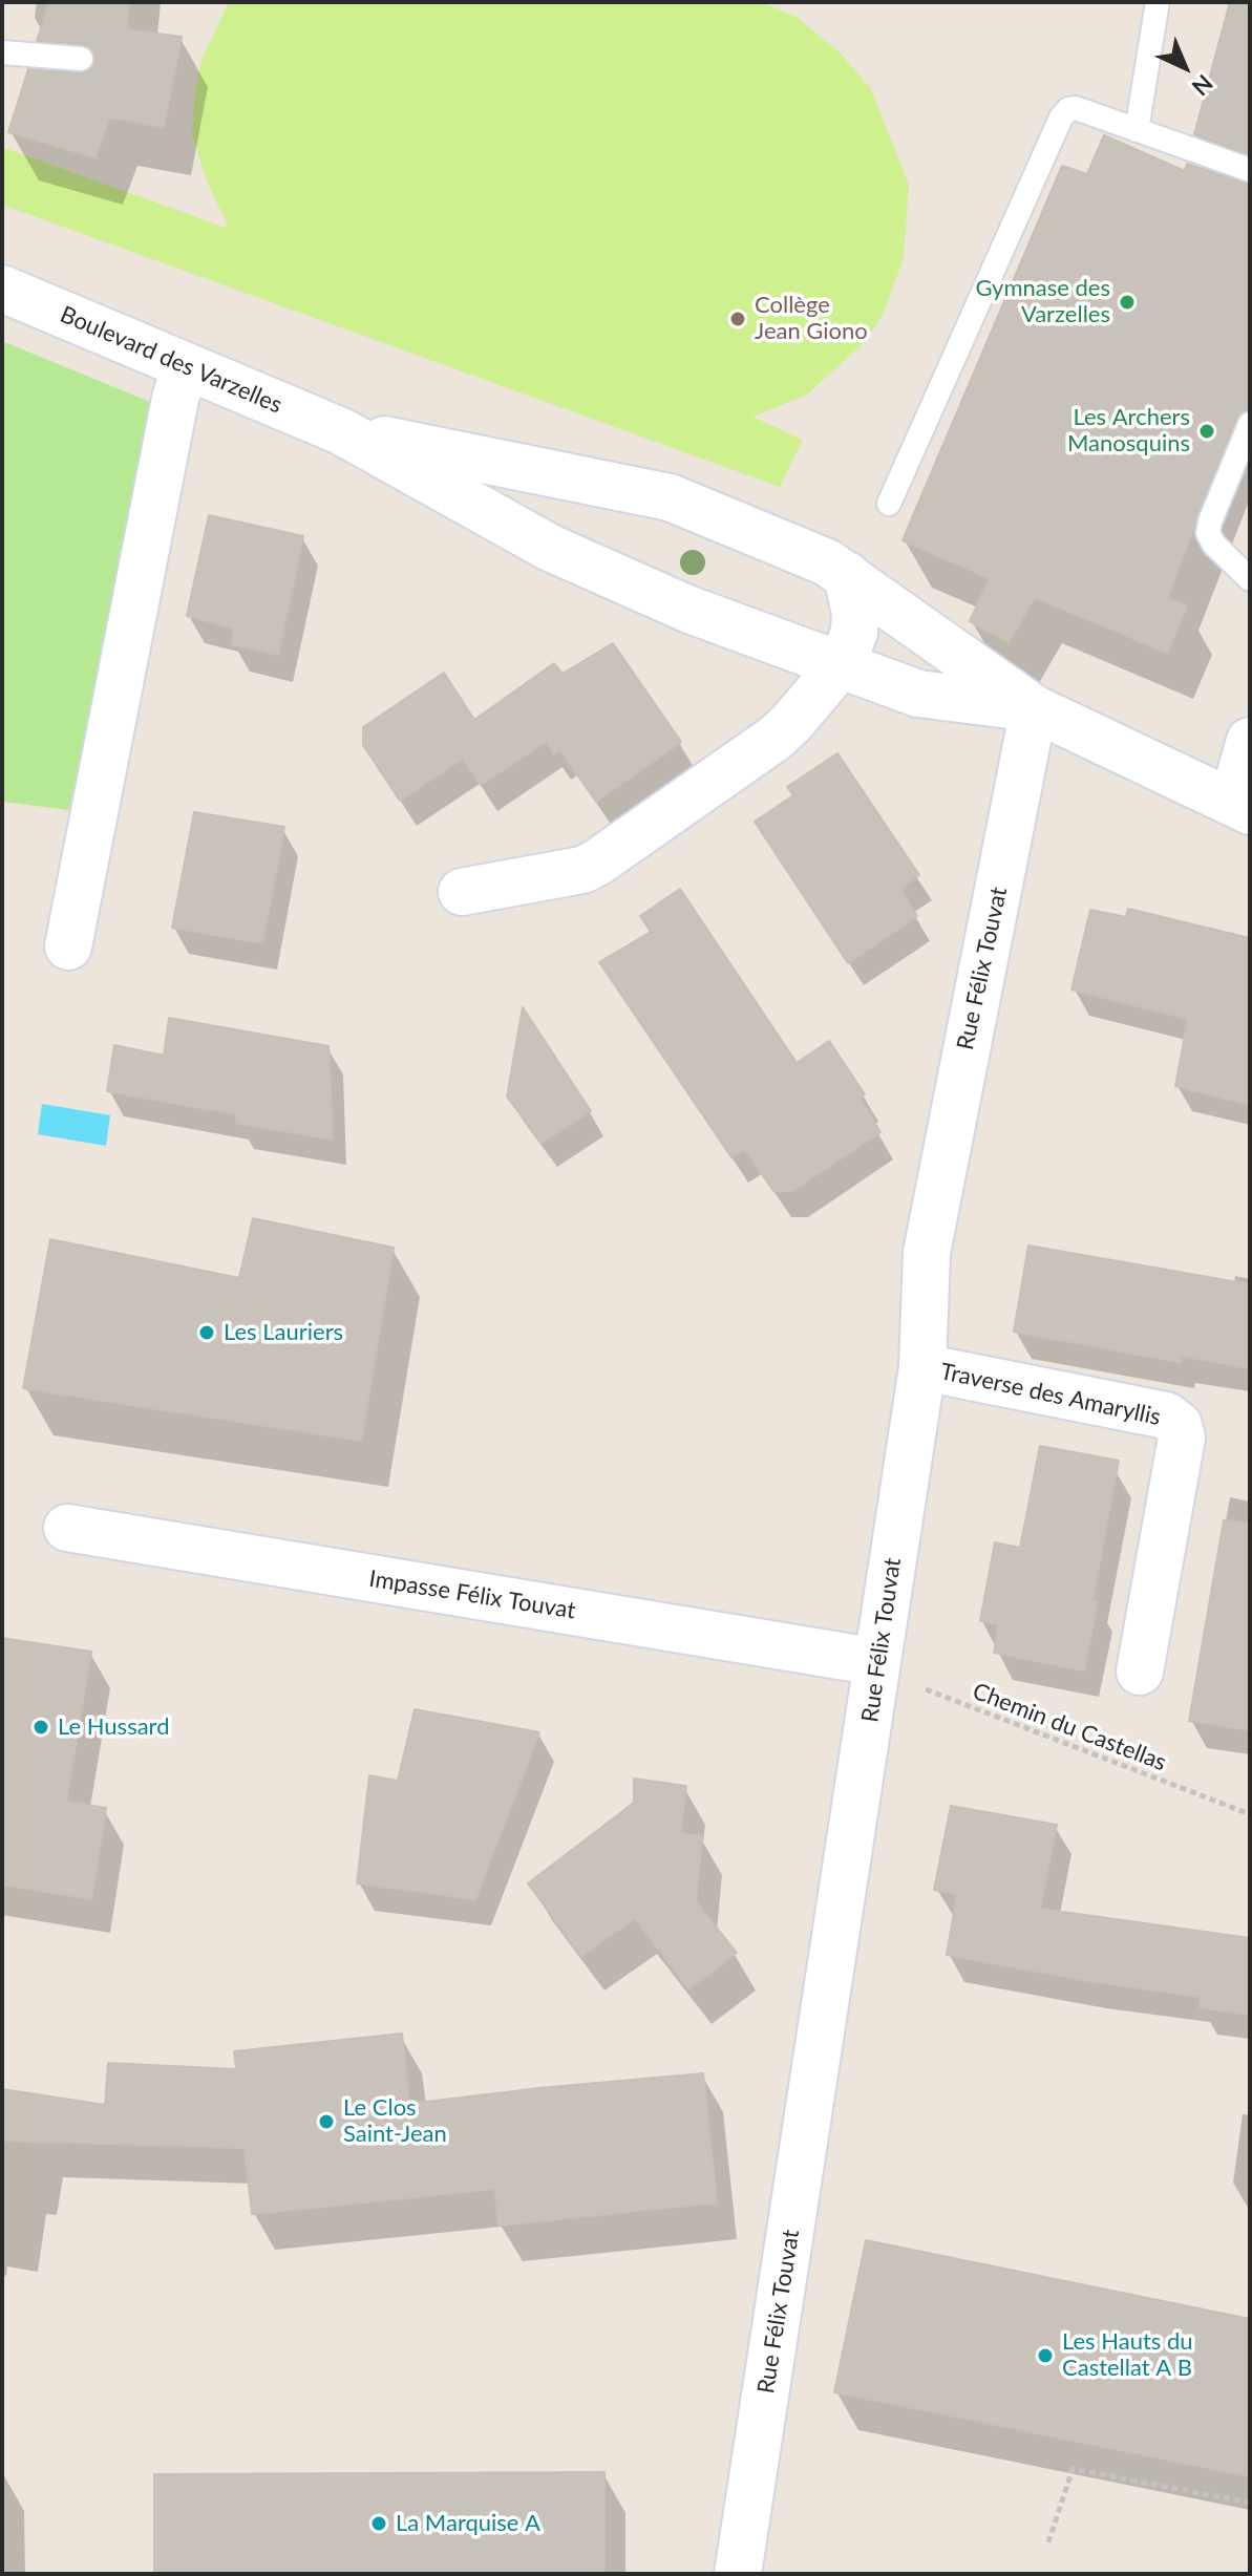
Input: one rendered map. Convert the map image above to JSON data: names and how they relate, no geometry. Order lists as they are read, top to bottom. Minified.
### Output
{"streets":{"street":["Boulevard des Varzelles","Rue Félix Touvat","Traverse des Amaryllis","Impasse Félix Touvat"],"path":["Chemin du Castellas"]},"crossings":[["Boulevard des Varzelles","Rue Félix Touvat"],["Rue Félix Touvat","Traverse des Amaryllis"],["Rue Félix Touvat","Impasse Félix Touvat"],["Rue Félix Touvat","Chemin du Castellas"],["Impasse Félix Touvat","Chemin du Castellas"]],"places":["Gymnase des Varzelles","Collège Jean Giono","Les Archers Manosquins","Les Lauriers","Le Hussard","Le Clos Saint-Jean","Les Hauts du Castellat A B","La Marquise A"],"north":"bottom right"}
